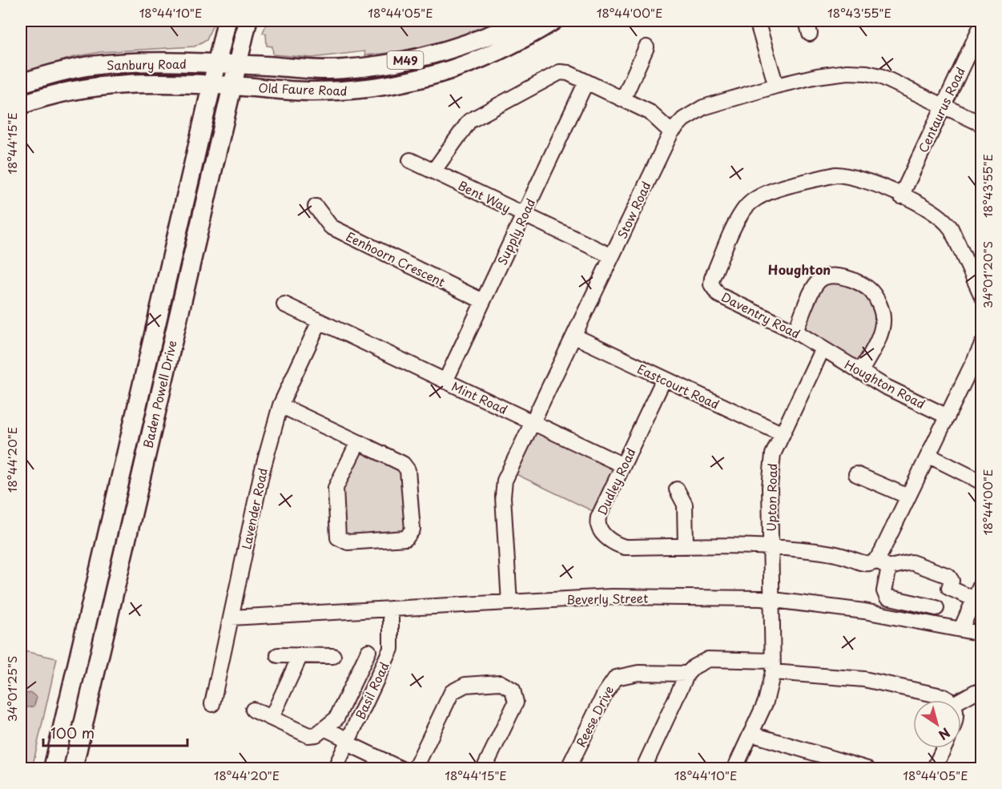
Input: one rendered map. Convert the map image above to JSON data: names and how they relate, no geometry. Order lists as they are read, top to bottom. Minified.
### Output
{"streets":{"main road":["M49","Sanbury Road","Old Faure Road","Baden Powell Drive"],"street":["Centaurus Road","Bent Way","Stow Road","Supply Road","Eenhoorn Crescent","Daventry Road","Houghton Road","Eastcourt Road","Mint Road","Dudley Road","Upton Road","Lavender Road","Beverly Street","Basil Road","Reese Drive"]},"crossings":[["Sanbury Road","Old Faure Road"],["Sanbury Road","Baden Powell Drive"],["Old Faure Road","Baden Powell Drive"],["Centaurus Road","Stow Road"],["Centaurus Road","Daventry Road"],["Bent Way","Stow Road"],["Bent Way","Supply Road"],["Stow Road","Eastcourt Road"],["Stow Road","Mint Road"],["Stow Road","Beverly Street"],["Supply Road","Eenhoorn Crescent"],["Supply Road","Mint Road"],["Daventry Road","Houghton Road"],["Daventry Road","Upton Road"],["Houghton Road","Upton Road"],["Eastcourt Road","Dudley Road"],["Eastcourt Road","Upton Road"],["Mint Road","Dudley Road"],["Mint Road","Lavender Road"],["Dudley Road","Upton Road"],["Upton Road","Beverly Street"],["Lavender Road","Beverly Street"],["Beverly Street","Basil Road"]],"districts":["Houghton"],"scale_bar":"100 m","north":"bottom right","coordinates":["18°44'10\"E","18°44'05\"E","18°44'00\"E","18°43'55\"E","18°44'15\"E","34°01'20\"S","18°44'20\"E","34°01'25\"S"]}
